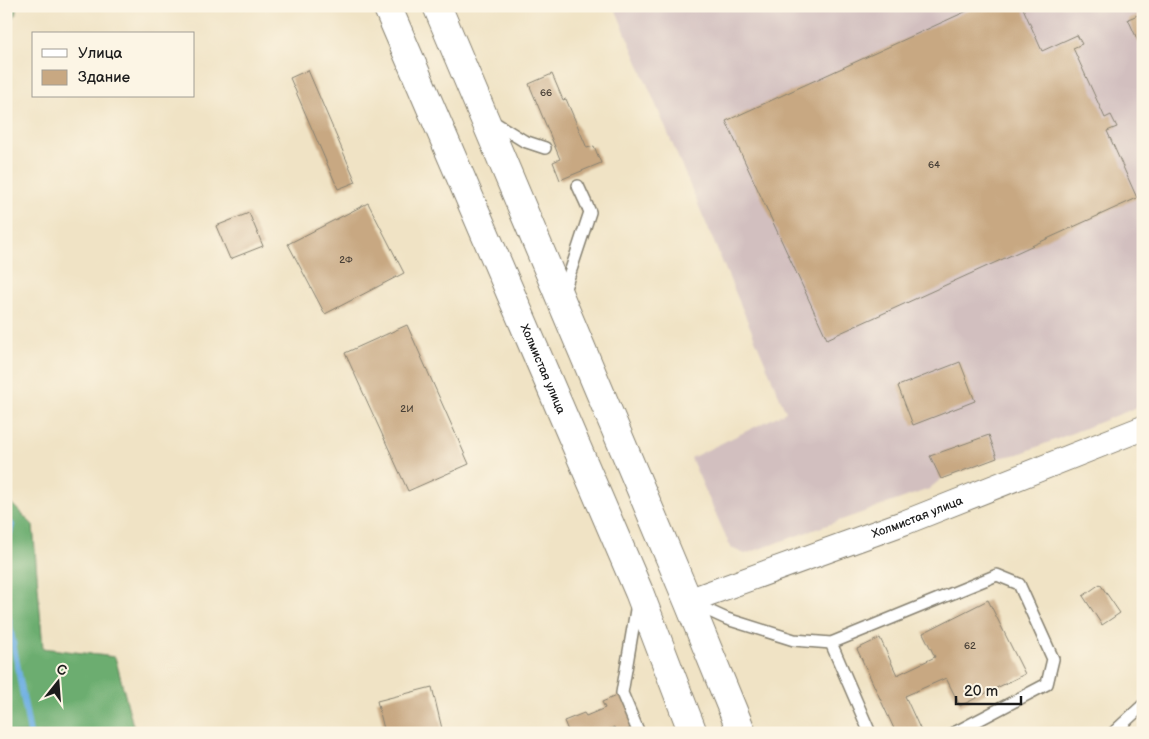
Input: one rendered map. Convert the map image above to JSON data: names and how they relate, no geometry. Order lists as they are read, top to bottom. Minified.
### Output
{"streets":{"highway":["Холмистая улица"]},"house_numbers":["66","64","2Ф","2И","62"],"legend":["Улица","Здание"],"scale_bar":"20 m","north":"top"}
